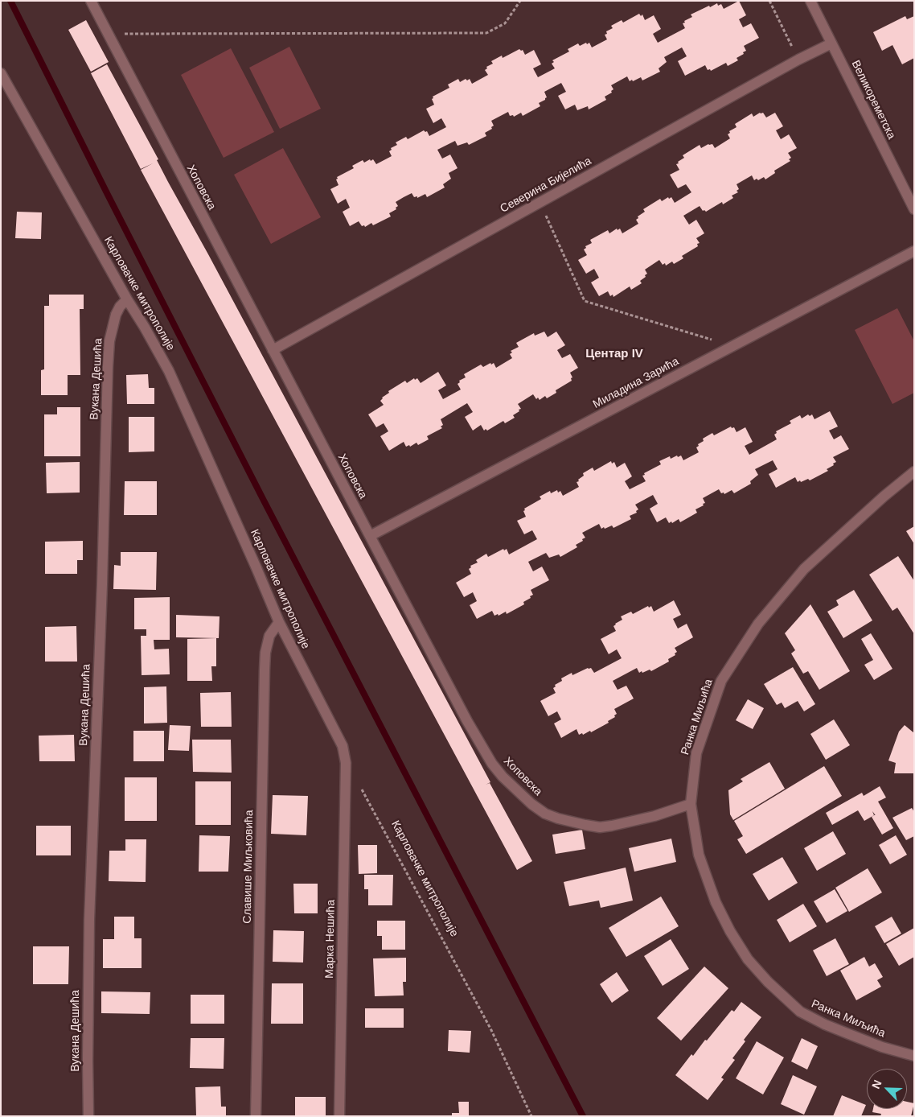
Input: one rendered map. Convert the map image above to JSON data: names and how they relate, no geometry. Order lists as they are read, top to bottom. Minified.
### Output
{"streets":{"street":["Великореметска","Северина Бијелића","Хоповска","Карловачке митрополије","Вукана Дешића","Миладина Зарића","Ранка Миљића","Славише Миљковића","Марка Нешића"]},"crossings":[["Великореметска","Северина Бијелића"],["Северина Бијелића","Хоповска"],["Хоповска","Миладина Зарића"],["Хоповска","Ранка Миљића"],["Карловачке митрополије","Вукана Дешића"],["Карловачке митрополије","Славише Миљковића"],["Карловачке митрополије","Марка Нешића"]],"districts":["Центар IV"],"north":"top left"}
